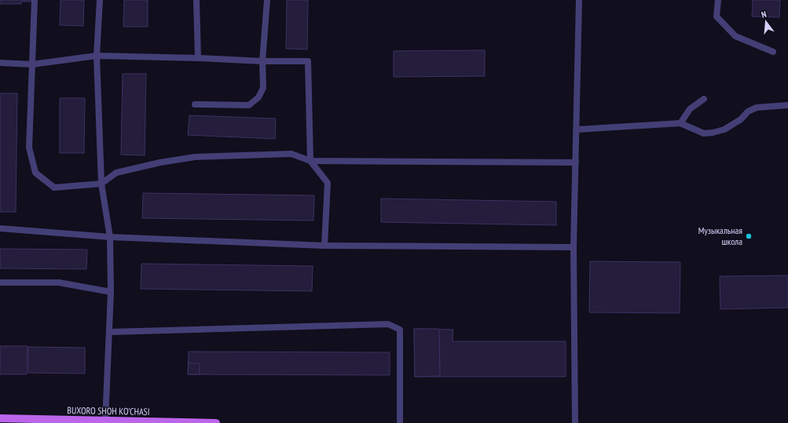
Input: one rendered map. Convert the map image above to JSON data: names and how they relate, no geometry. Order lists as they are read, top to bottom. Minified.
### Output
{"streets":{"main road":["BUXORO SHOH KO'CHASI"]},"places":["Музыкальная школа"],"north":"top"}
